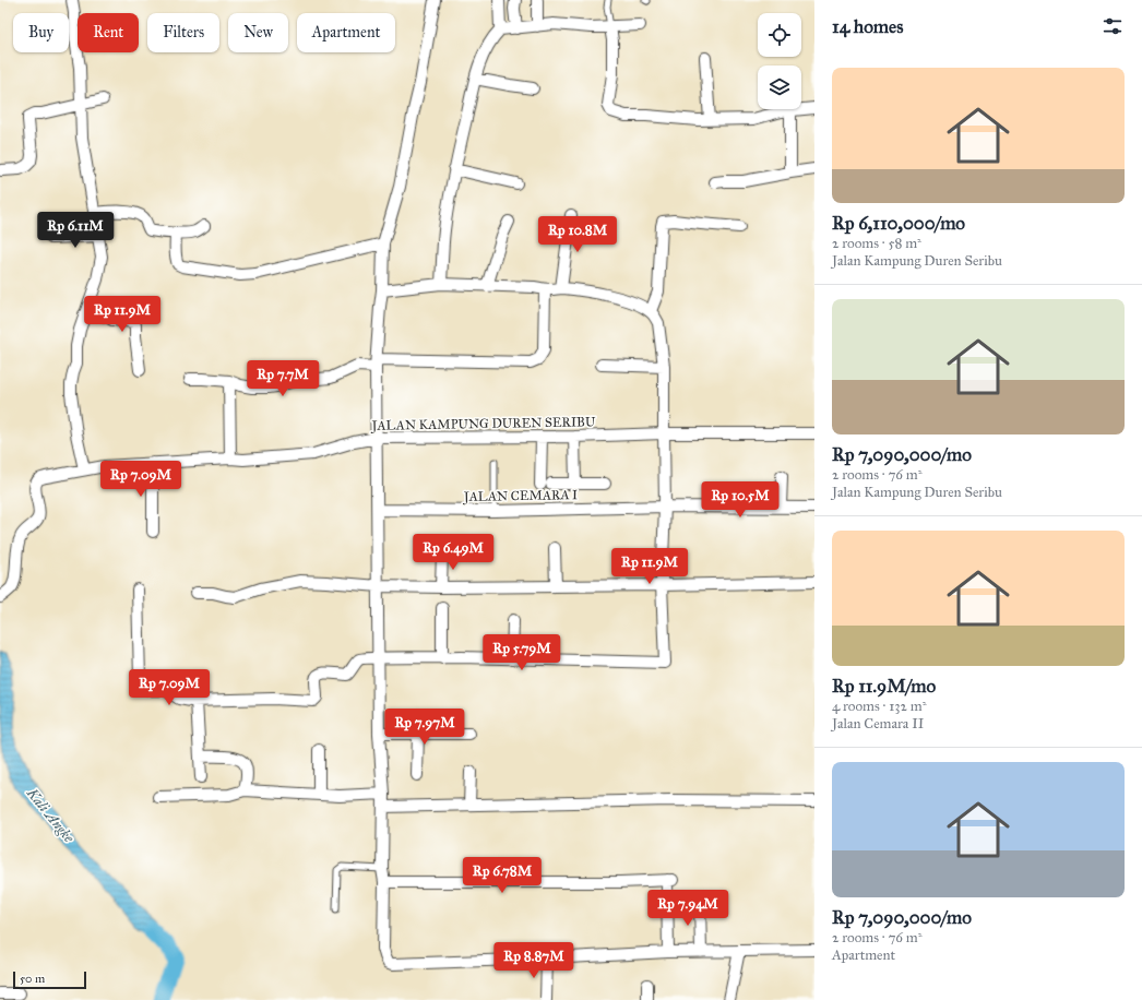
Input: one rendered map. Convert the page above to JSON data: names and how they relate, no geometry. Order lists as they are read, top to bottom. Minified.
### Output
{"streets":{"street":["JALAN KAMPUNG DUREN SERIBU","JALAN CEMARA I"]},"water":["Kali Angke"],"scale_bar":"50 m","page":{"heading":"14 homes","chip":["Buy","Rent","Filters","New","Apartment"],"list":[{"name":"Rp 6,110,000/mo","note":"2 rooms · 58 m² · Jalan Kampung Duren Seribu"},{"name":"Rp 7,090,000/mo","note":"2 rooms · 76 m² · Jalan Kampung Duren Seribu"},{"name":"Rp 11.9M/mo","note":"4 rooms · 132 m² · Jalan Cemara II"},{"name":"Rp 7,090,000/mo","note":"2 rooms · 76 m² · Apartment"}],"price":["Rp 6.11M","Rp 10.8M","Rp 11.9M","Rp 7.7M","Rp 7.09M","Rp 10.5M","Rp 6.49M","Rp 11.9M","Rp 5.79M","Rp 7.09M","Rp 7.97M","Rp 6.78M","Rp 7.94M","Rp 8.87M"],"scale":"50 m"}}
